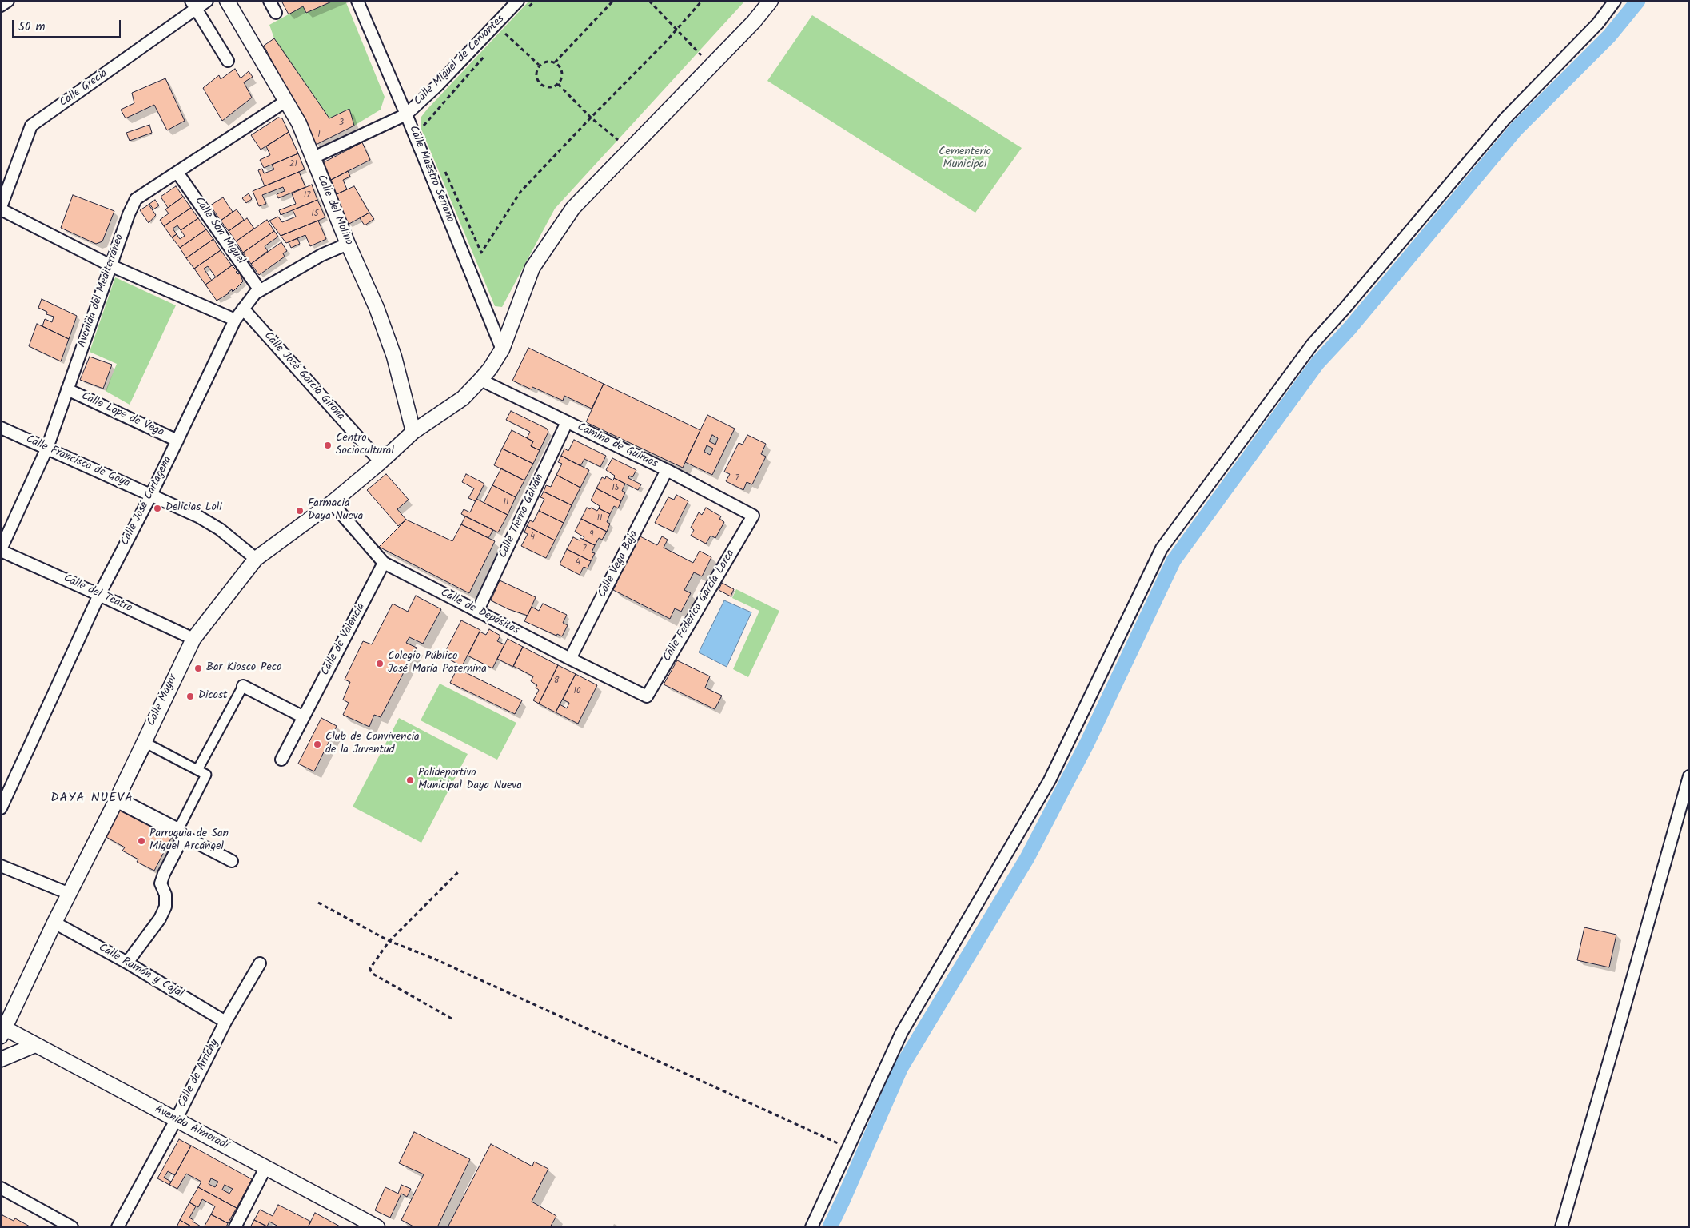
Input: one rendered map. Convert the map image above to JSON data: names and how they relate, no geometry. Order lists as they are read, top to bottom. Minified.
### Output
{"streets":{"street":["Calle Miguel de Cervantes","Calle Grecia","Calle Maestro Serrano","Calle del Molino","Calle San Miguel","Avenida del Mediterráneo","Calle José García Girona","Calle Lope de Vega","Camino de Guiraos","Calle Francisco de Goya","Calle José Cartagena","Calle Tierno Galván","Calle Vega Baja","Calle del Teatro","Calle Federico García Lorca","Calle de Depósitos","Calle de Valencia","Calle Mayor","Calle Ramón y Cajal","Calle de Arrichy","Avenida Almoradí"]},"crossings":[["Calle Miguel de Cervantes","Calle Maestro Serrano"],["Calle Miguel de Cervantes","Calle del Molino"],["Calle Maestro Serrano","Calle Mayor"],["Calle del Molino","Avenida del Mediterráneo"],["Calle del Molino","Calle José Cartagena"],["Calle del Molino","Calle Mayor"],["Calle San Miguel","Avenida del Mediterráneo"],["Calle San Miguel","Calle José Cartagena"],["Avenida del Mediterráneo","Calle Lope de Vega"],["Avenida del Mediterráneo","Calle Francisco de Goya"],["Avenida del Mediterráneo","Calle del Teatro"],["Calle José García Girona","Calle José Cartagena"],["Calle José García Girona","Calle Mayor"],["Calle Lope de Vega","Calle José Cartagena"],["Camino de Guiraos","Calle Tierno Galván"],["Camino de Guiraos","Calle Vega Baja"],["Camino de Guiraos","Calle Federico García Lorca"],["Camino de Guiraos","Calle Mayor"],["Calle Francisco de Goya","Calle José Cartagena"],["Calle Francisco de Goya","Calle Mayor"],["Calle José Cartagena","Calle del Teatro"],["Calle Tierno Galván","Calle de Depósitos"],["Calle Vega Baja","Calle de Depósitos"],["Calle del Teatro","Calle Mayor"],["Calle Federico García Lorca","Calle de Depósitos"],["Calle de Depósitos","Calle de Valencia"],["Calle de Depósitos","Calle Mayor"],["Calle Mayor","Calle Ramón y Cajal"],["Calle Mayor","Avenida Almoradí"],["Calle Ramón y Cajal","Calle de Arrichy"],["Calle de Arrichy","Avenida Almoradí"]],"districts":["DAYA NUEVA"],"parks":["Cementerio Municipal"],"places":["Centro Sociocultural","Delicias Loli","Farmacia Daya Nueva","Colegio Público José María Paternina","Bar Kiosco Peco","Dicost","Club de Convivencia de la Juventud","Polideportivo Municipal Daya Nueva","Parroquia de San Miguel Arcángel"],"house_numbers":["3","1","21","17","15","7","15","11","11","9","4","7","4","8","10"],"scale_bar":"50 m"}
